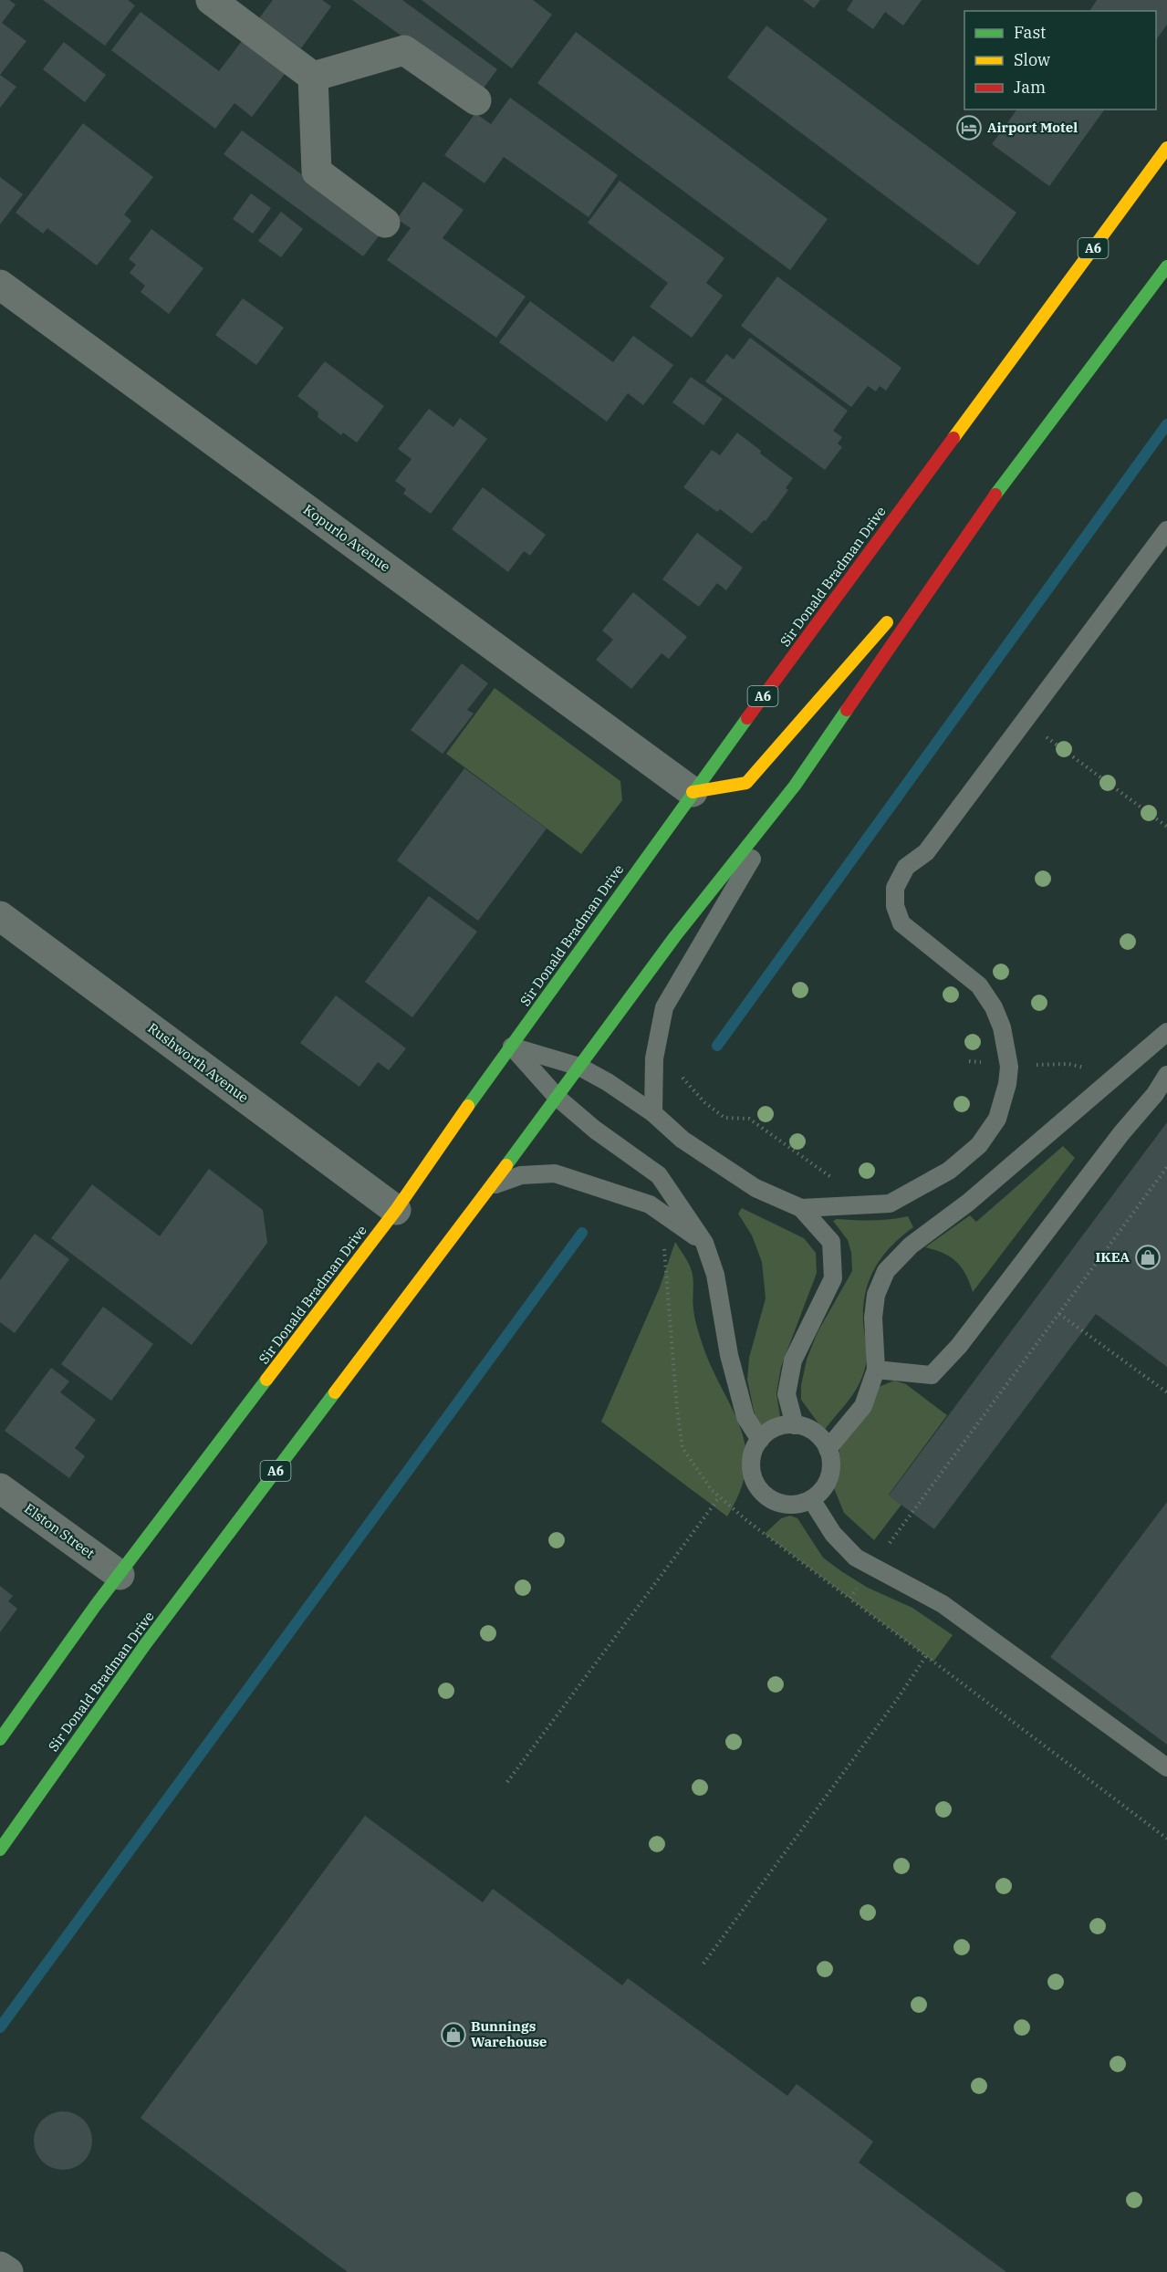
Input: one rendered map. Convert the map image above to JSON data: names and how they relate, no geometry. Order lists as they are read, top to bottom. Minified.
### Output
{"streets":{"main road":["A6","Sir Donald Bradman Drive"],"street":["Kopurlo Avenue","Rushworth Avenue","Elston Street"]},"crossings":[["Kopurlo Avenue","Sir Donald Bradman Drive"],["Sir Donald Bradman Drive","Rushworth Avenue"],["Sir Donald Bradman Drive","Elston Street"]],"places":{"hotel":["Airport Motel"],"shop":["IKEA","Bunnings Warehouse"]},"legend":["Fast","Slow","Jam"]}
